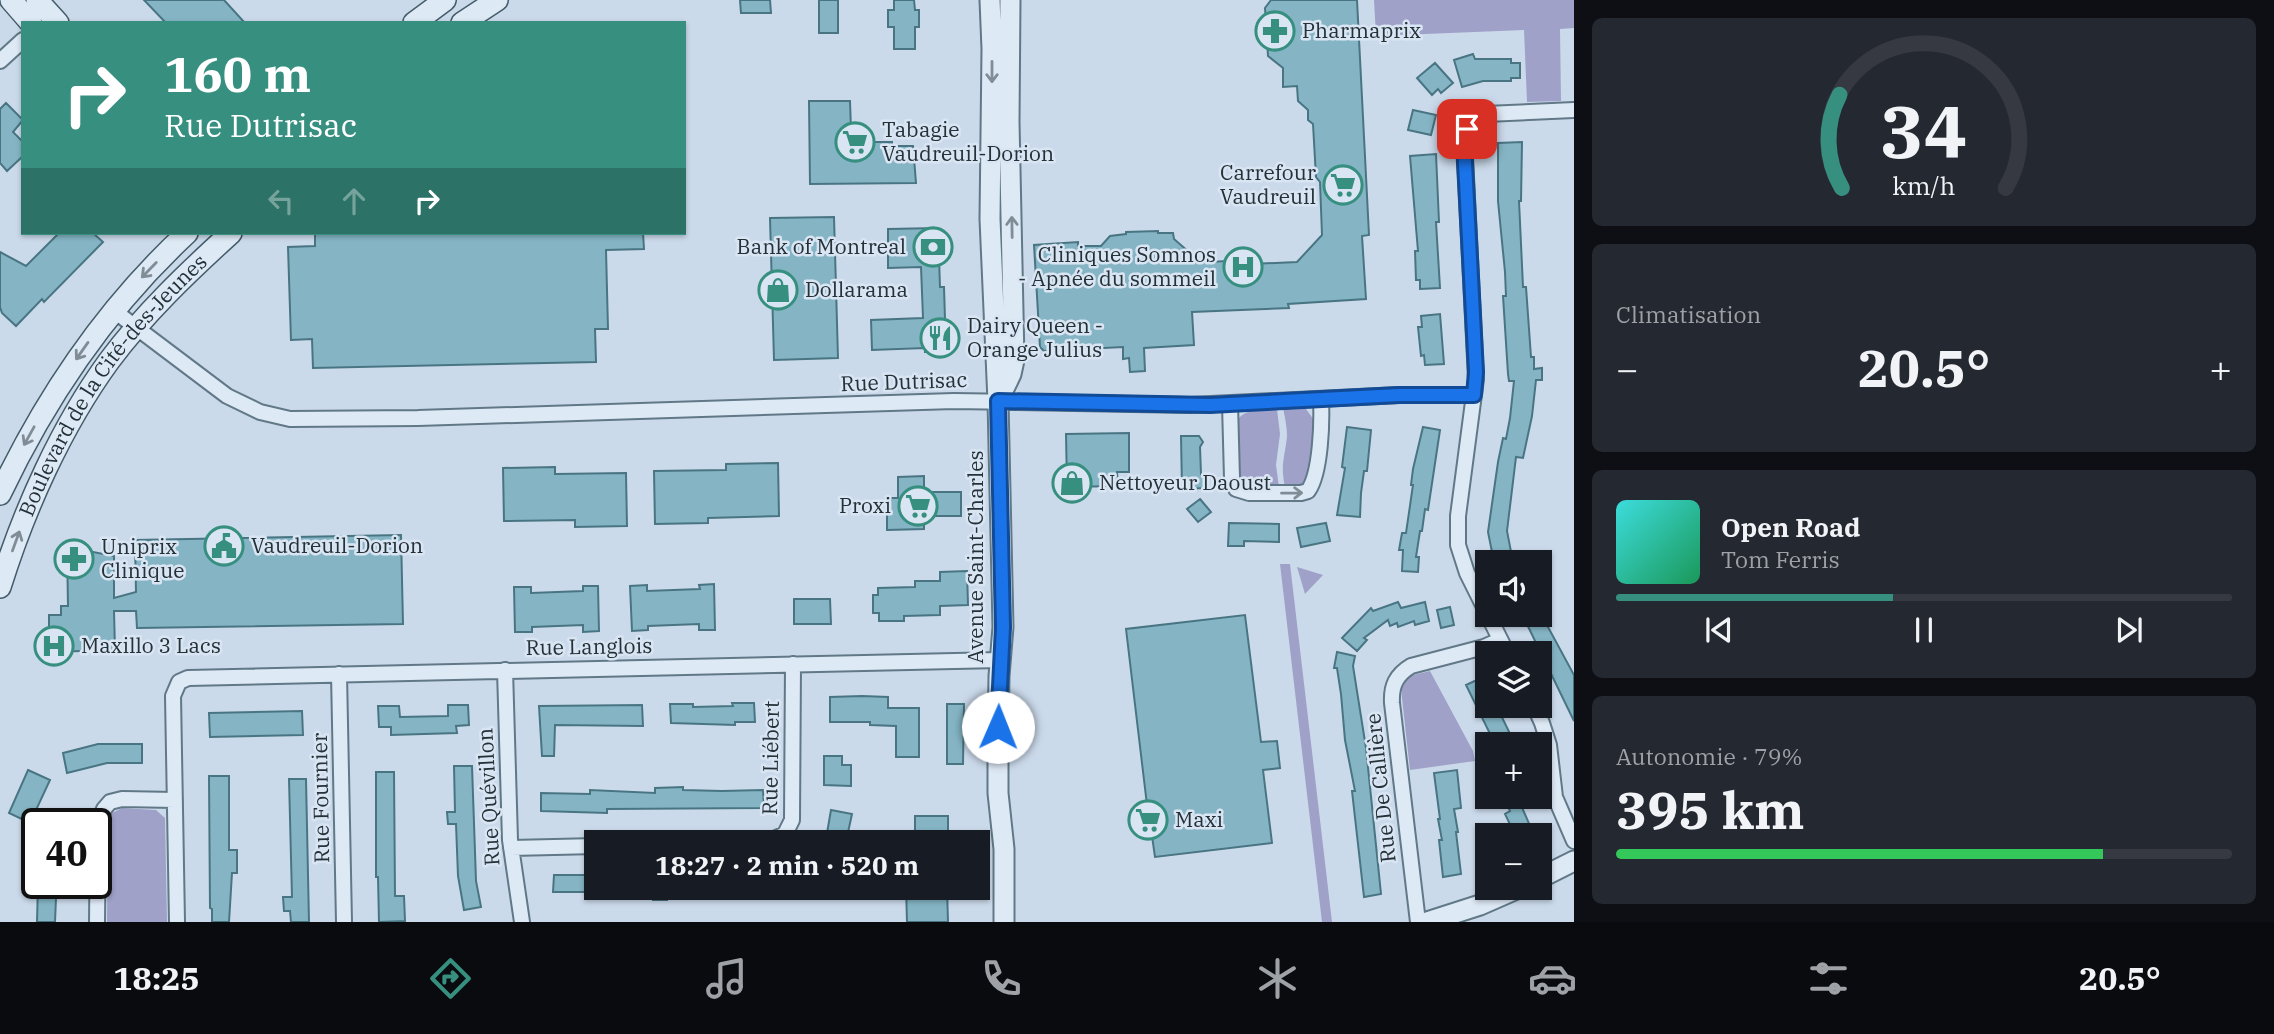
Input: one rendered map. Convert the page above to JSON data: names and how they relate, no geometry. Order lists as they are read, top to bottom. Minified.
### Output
{"streets":{"main road":["Boulevard de la Cité-des-Jeunes"],"street":["Rue Dutrisac","Avenue Saint-Charles","Rue Langlois","Rue Liébert","Rue De Callière","Rue Quévillon","Rue Fournier"]},"crossings":[["Rue Dutrisac","Boulevard de la Cité-des-Jeunes"],["Rue Dutrisac","Avenue Saint-Charles"],["Avenue Saint-Charles","Rue Langlois"],["Rue Langlois","Rue Liébert"],["Rue Langlois","Rue Quévillon"],["Rue Langlois","Rue Fournier"]],"places":{"pharmacy":["Pharmaprix","Uniprix Clinique"],"supermarket":["Tabagie Vaudreuil-Dorion","Carrefour Vaudreuil","Proxi","Maxi"],"bank":["Bank of Montreal"],"hospital":["Cliniques Somnos - Apnée du sommeil","Maxillo 3 Lacs"],"shop":["Dollarama","Nettoyeur Daoust"],"restaurant":["Dairy Queen - Orange Julius"],"public building":["Vaudreuil-Dorion"]},"page":{"turn":["160 m","Rue Dutrisac"],"tile":["Climatisation",["Autonomie · 79%","395 km"]],"heat":["−","20.5°","+"],"song":["Open Road","Tom Ferris"],"map_buttons":["+","−"],"limit":"40","trip":"18:27 · 2 min · 520 m","tabs":["18:25","20.5°"],"gauge":["34","km/h"]}}
